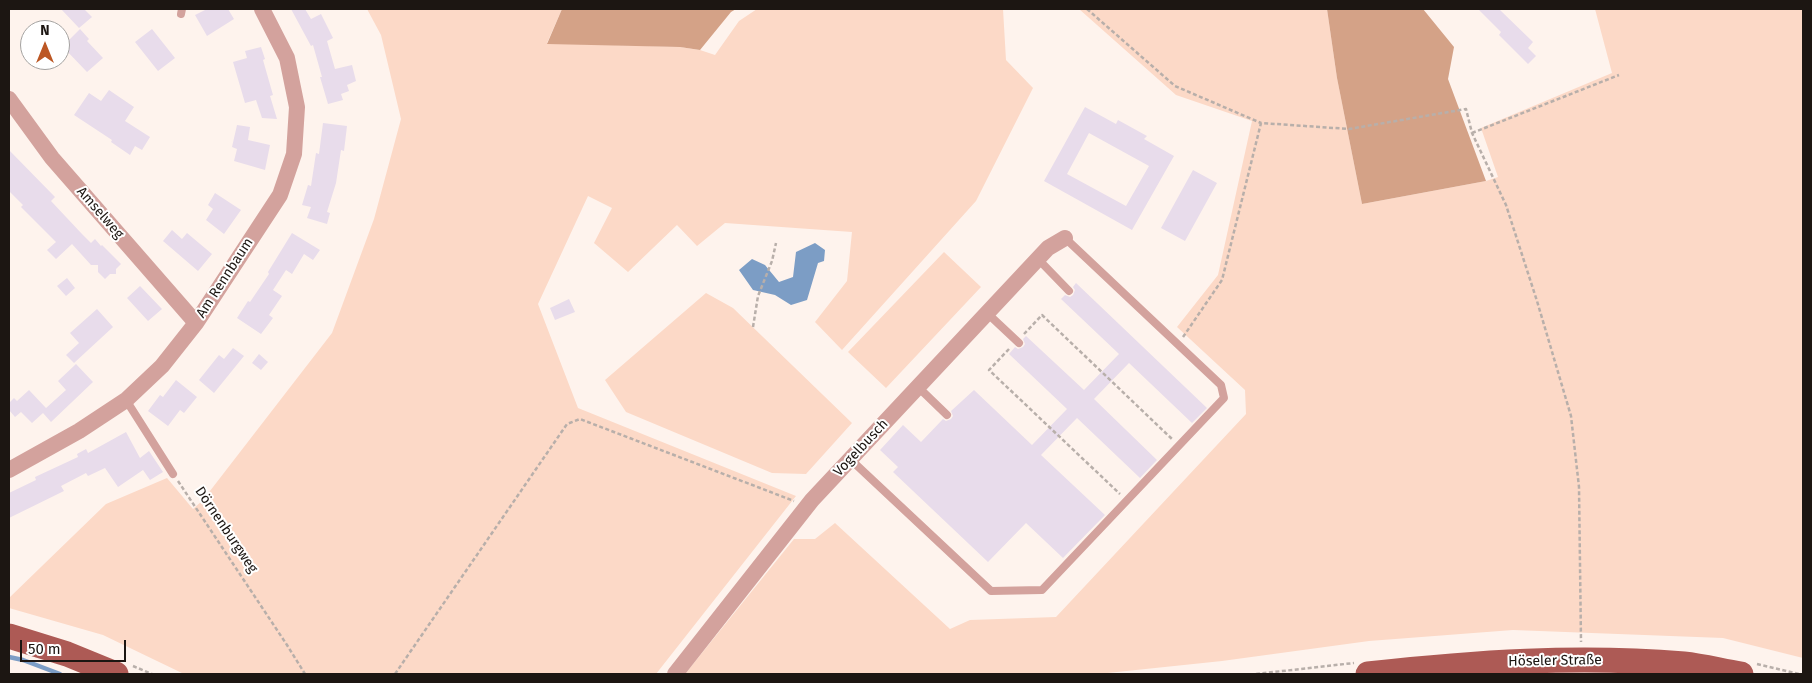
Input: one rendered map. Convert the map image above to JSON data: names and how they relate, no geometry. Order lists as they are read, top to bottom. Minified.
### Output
{"streets":{"main road":["Höseler Straße"],"street":["Amselweg","Am Rennbaum","Vogelbusch"],"path":["Dörnenburgweg"]},"crossings":[["Amselweg","Am Rennbaum"]],"scale_bar":"50 m","north":"top"}
